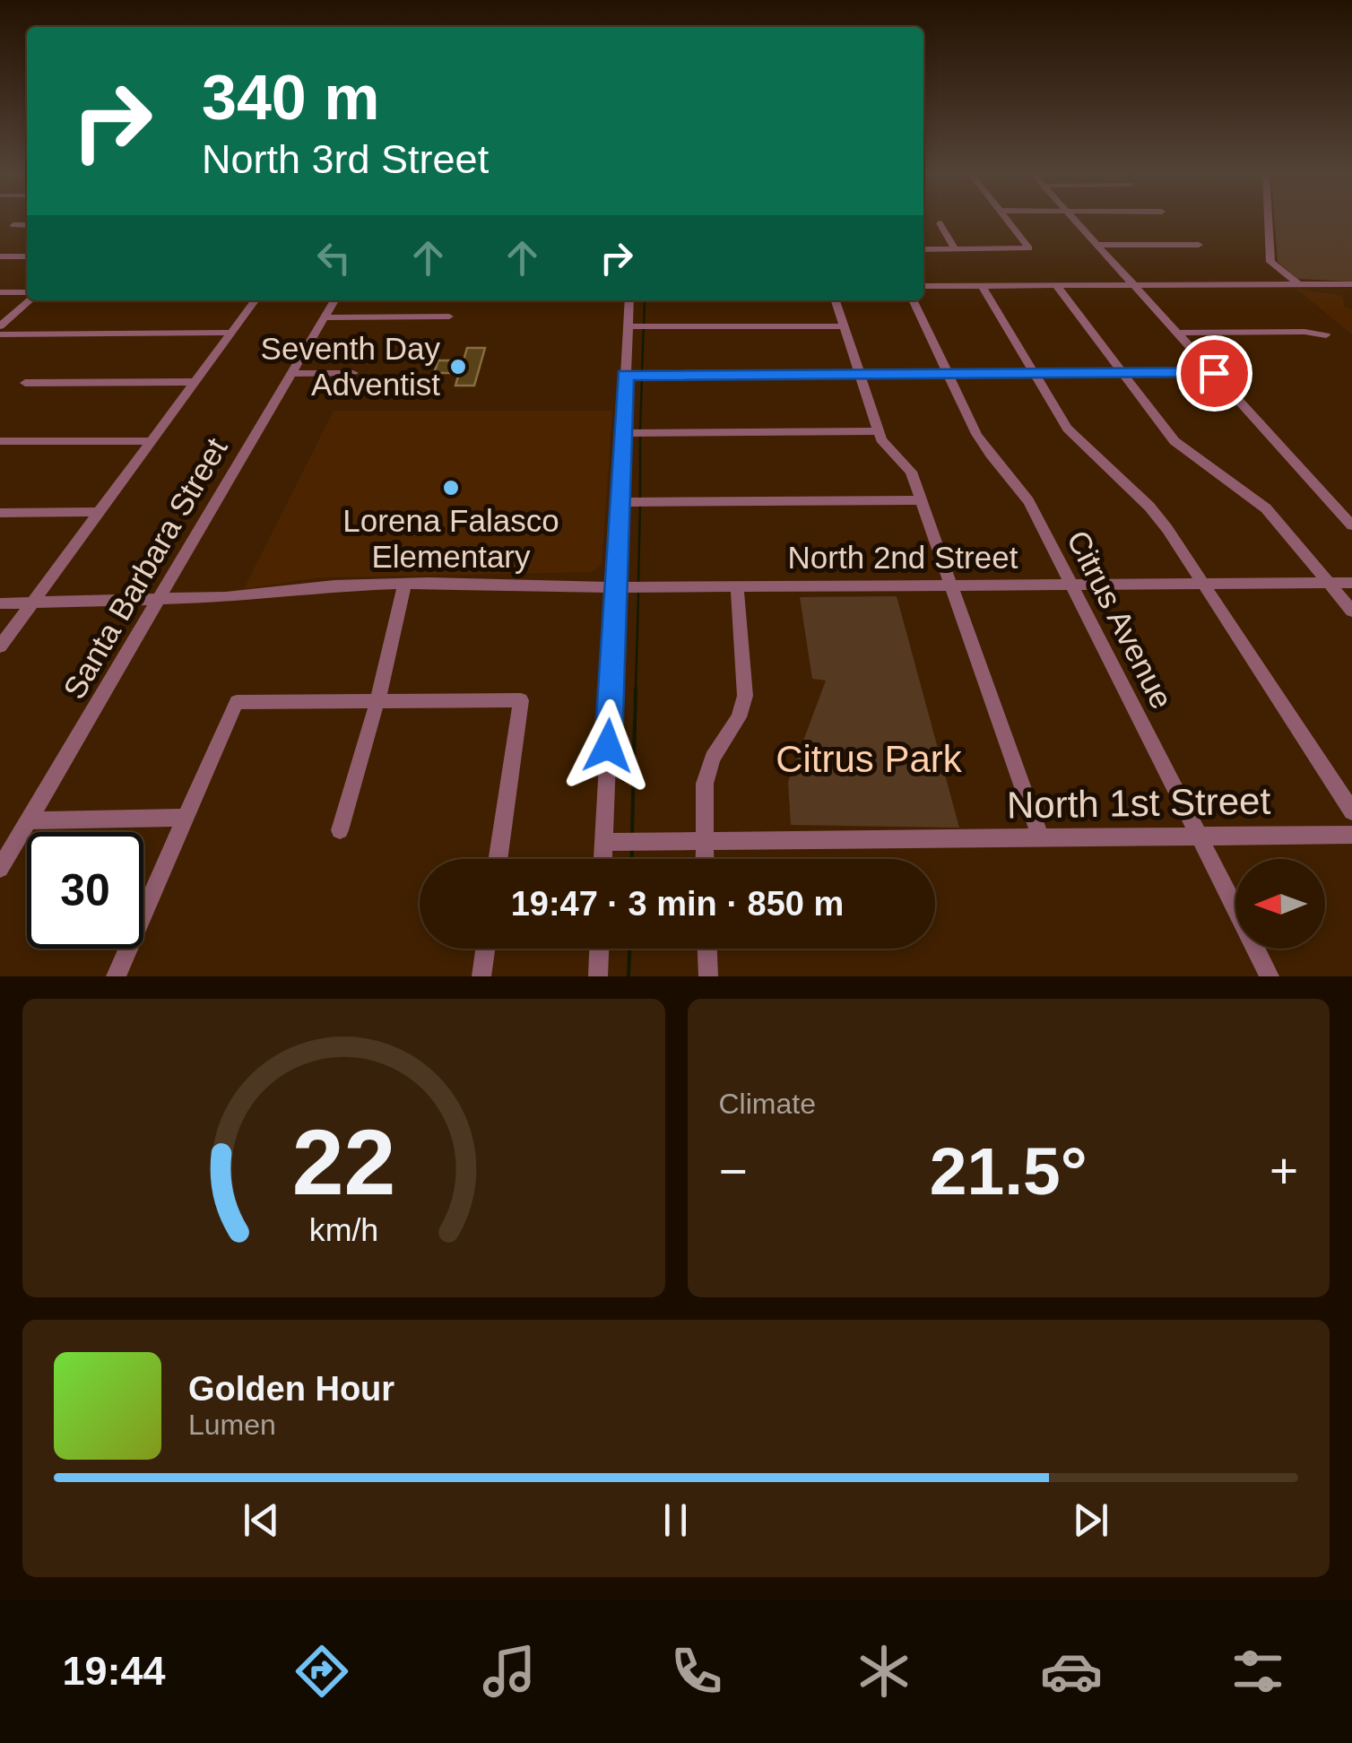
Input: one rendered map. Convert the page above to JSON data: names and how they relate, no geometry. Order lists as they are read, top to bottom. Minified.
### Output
{"streets":{"street":["North 2nd Street","Santa Barbara Street","Citrus Avenue","North 1st Street"]},"crossings":[["North 2nd Street","Santa Barbara Street"],["North 2nd Street","Citrus Avenue"],["Citrus Avenue","North 1st Street"]],"parks":["Citrus Park"],"places":["Seventh Day Adventist","Lorena Falasco Elementary"],"north":"left","page":{"turn":["340 m","North 3rd Street"],"limit":"30","trip":"19:47 · 3 min · 850 m","tile":"Climate","heat":["−","21.5°","+"],"song":["Golden Hour","Lumen"],"tabs":"19:44","gauge":["22","km/h"]}}
